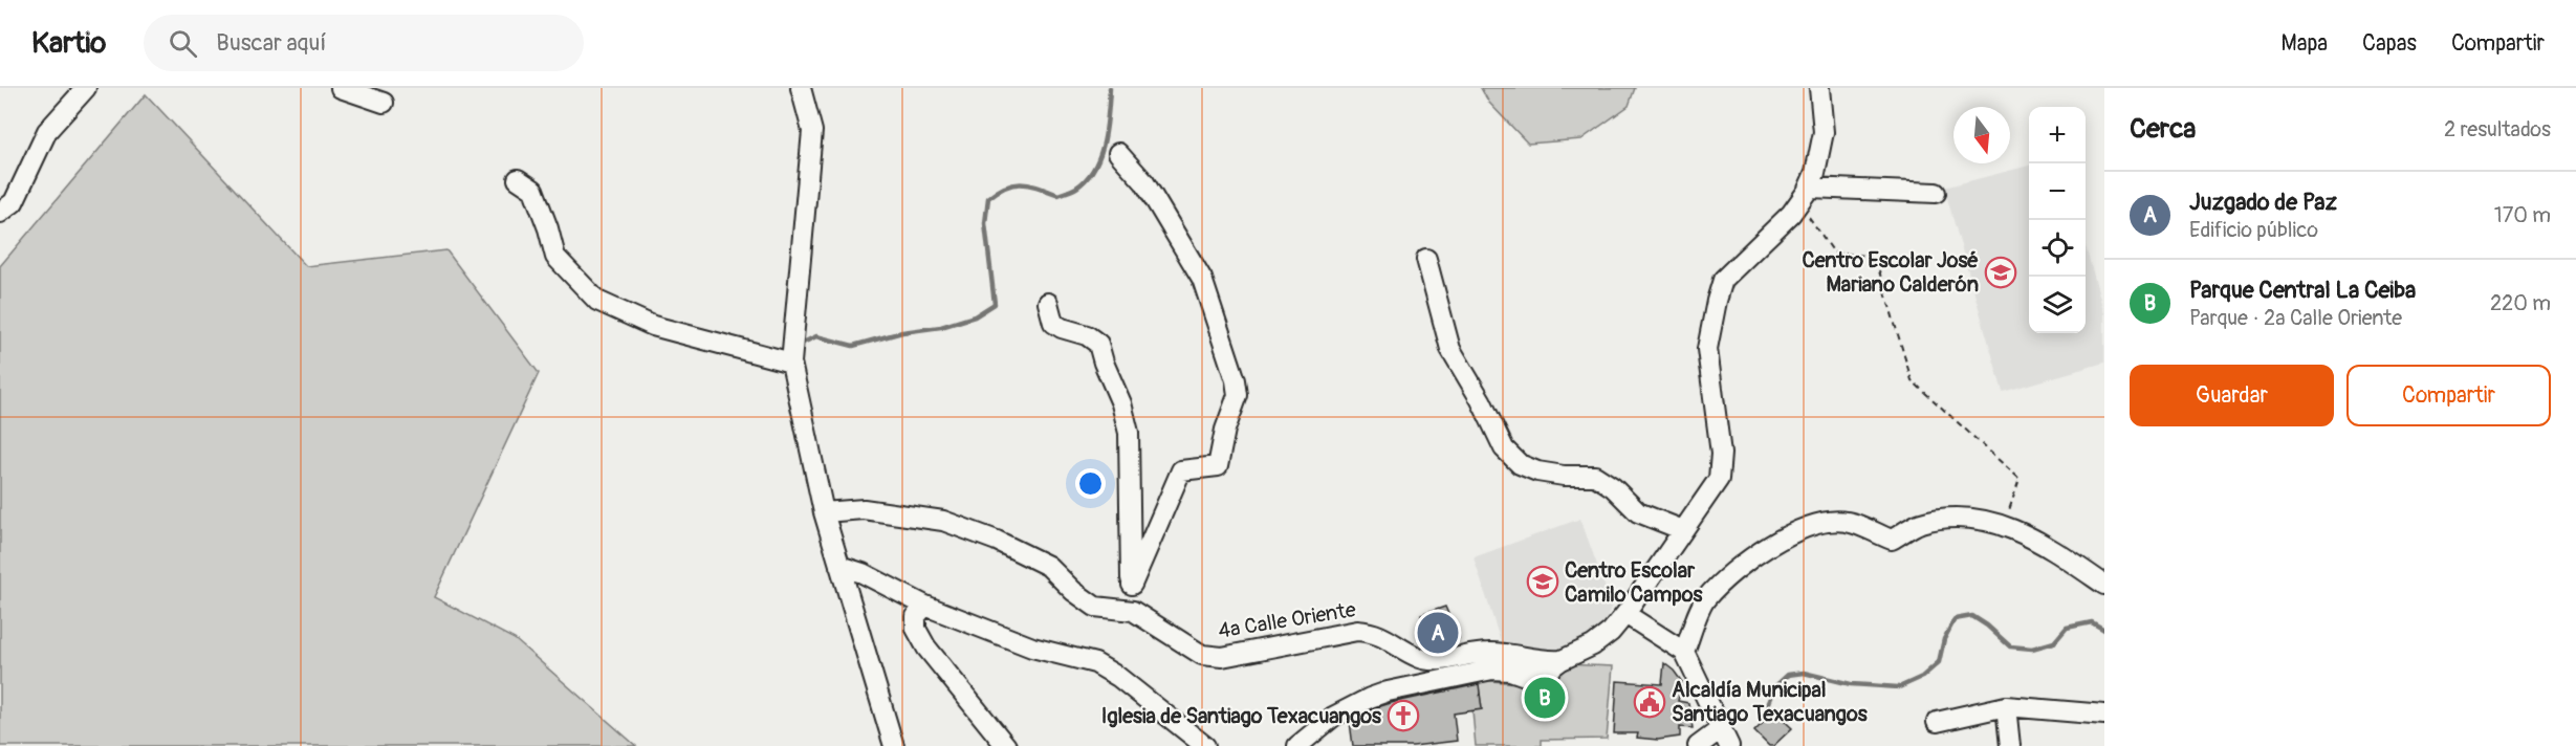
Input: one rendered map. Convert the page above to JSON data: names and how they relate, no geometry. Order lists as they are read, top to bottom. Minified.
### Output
{"streets":{"street":["4a Calle Oriente"]},"places":{"school or university":["Centro Escolar José Mariano Calderón","Centro Escolar Camilo Campos"],"public building":["Alcaldía Municipal Santiago Texacuangos"],"church":["Iglesia de Santiago Texacuangos"]},"north":"bottom","page":{"header":"Kartio","search":"Buscar aquí","nav":["Mapa","Capas","Compartir"],"heading":["Cerca","2 resultados"],"map_buttons":["+","−"],"list":[{"mark":"A","name":"Juzgado de Paz","note":"Edificio público","value":"170 m"},{"mark":"B","name":"Parque Central La Ceiba","note":"Parque · 2a Calle Oriente","value":"220 m"}],"buttons":["Guardar","Compartir"],"pins":["A","B"]}}
